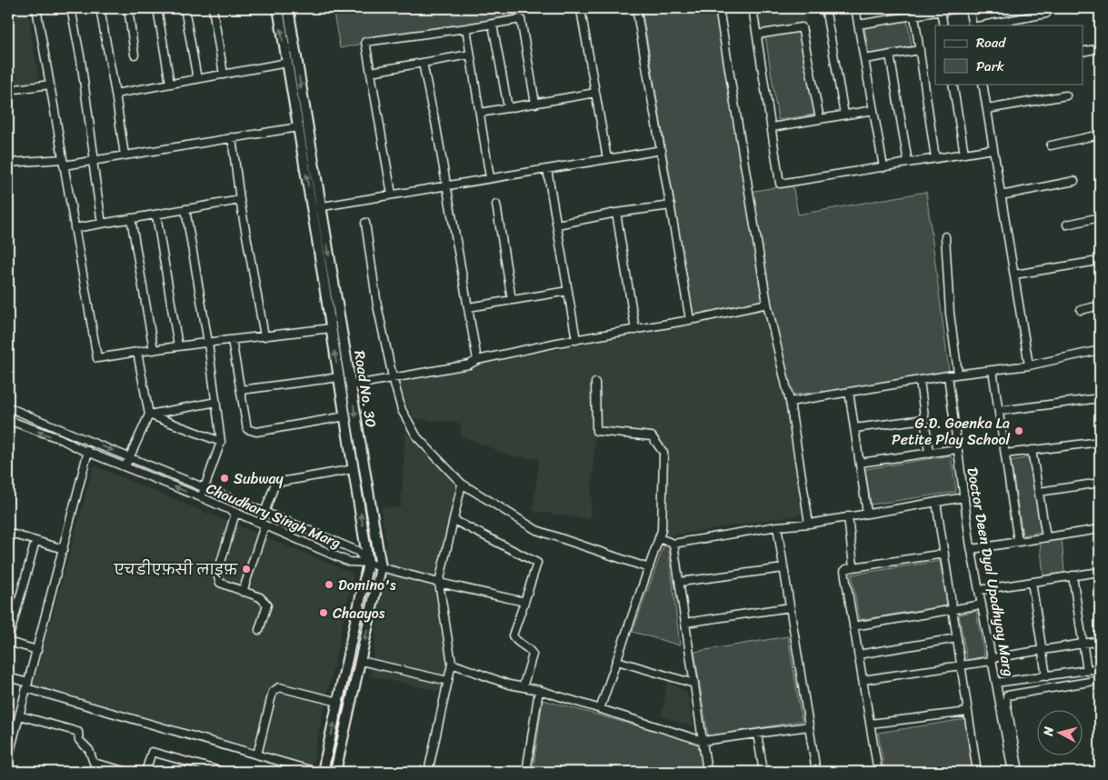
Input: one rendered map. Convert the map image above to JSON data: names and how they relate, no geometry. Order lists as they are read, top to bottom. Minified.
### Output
{"streets":{"street":["Road No. 30","Chaudhary Singh Marg","Doctor Deen Dyal Upadhyay Marg"]},"crossings":[["Road No. 30","Chaudhary Singh Marg"]],"places":["G.D. Goenka La Petite Play School","Subway","एचडीएफ़सी लाइफ़","Domino's","Chaayos"],"legend":["Road","Park"],"north":"left"}
